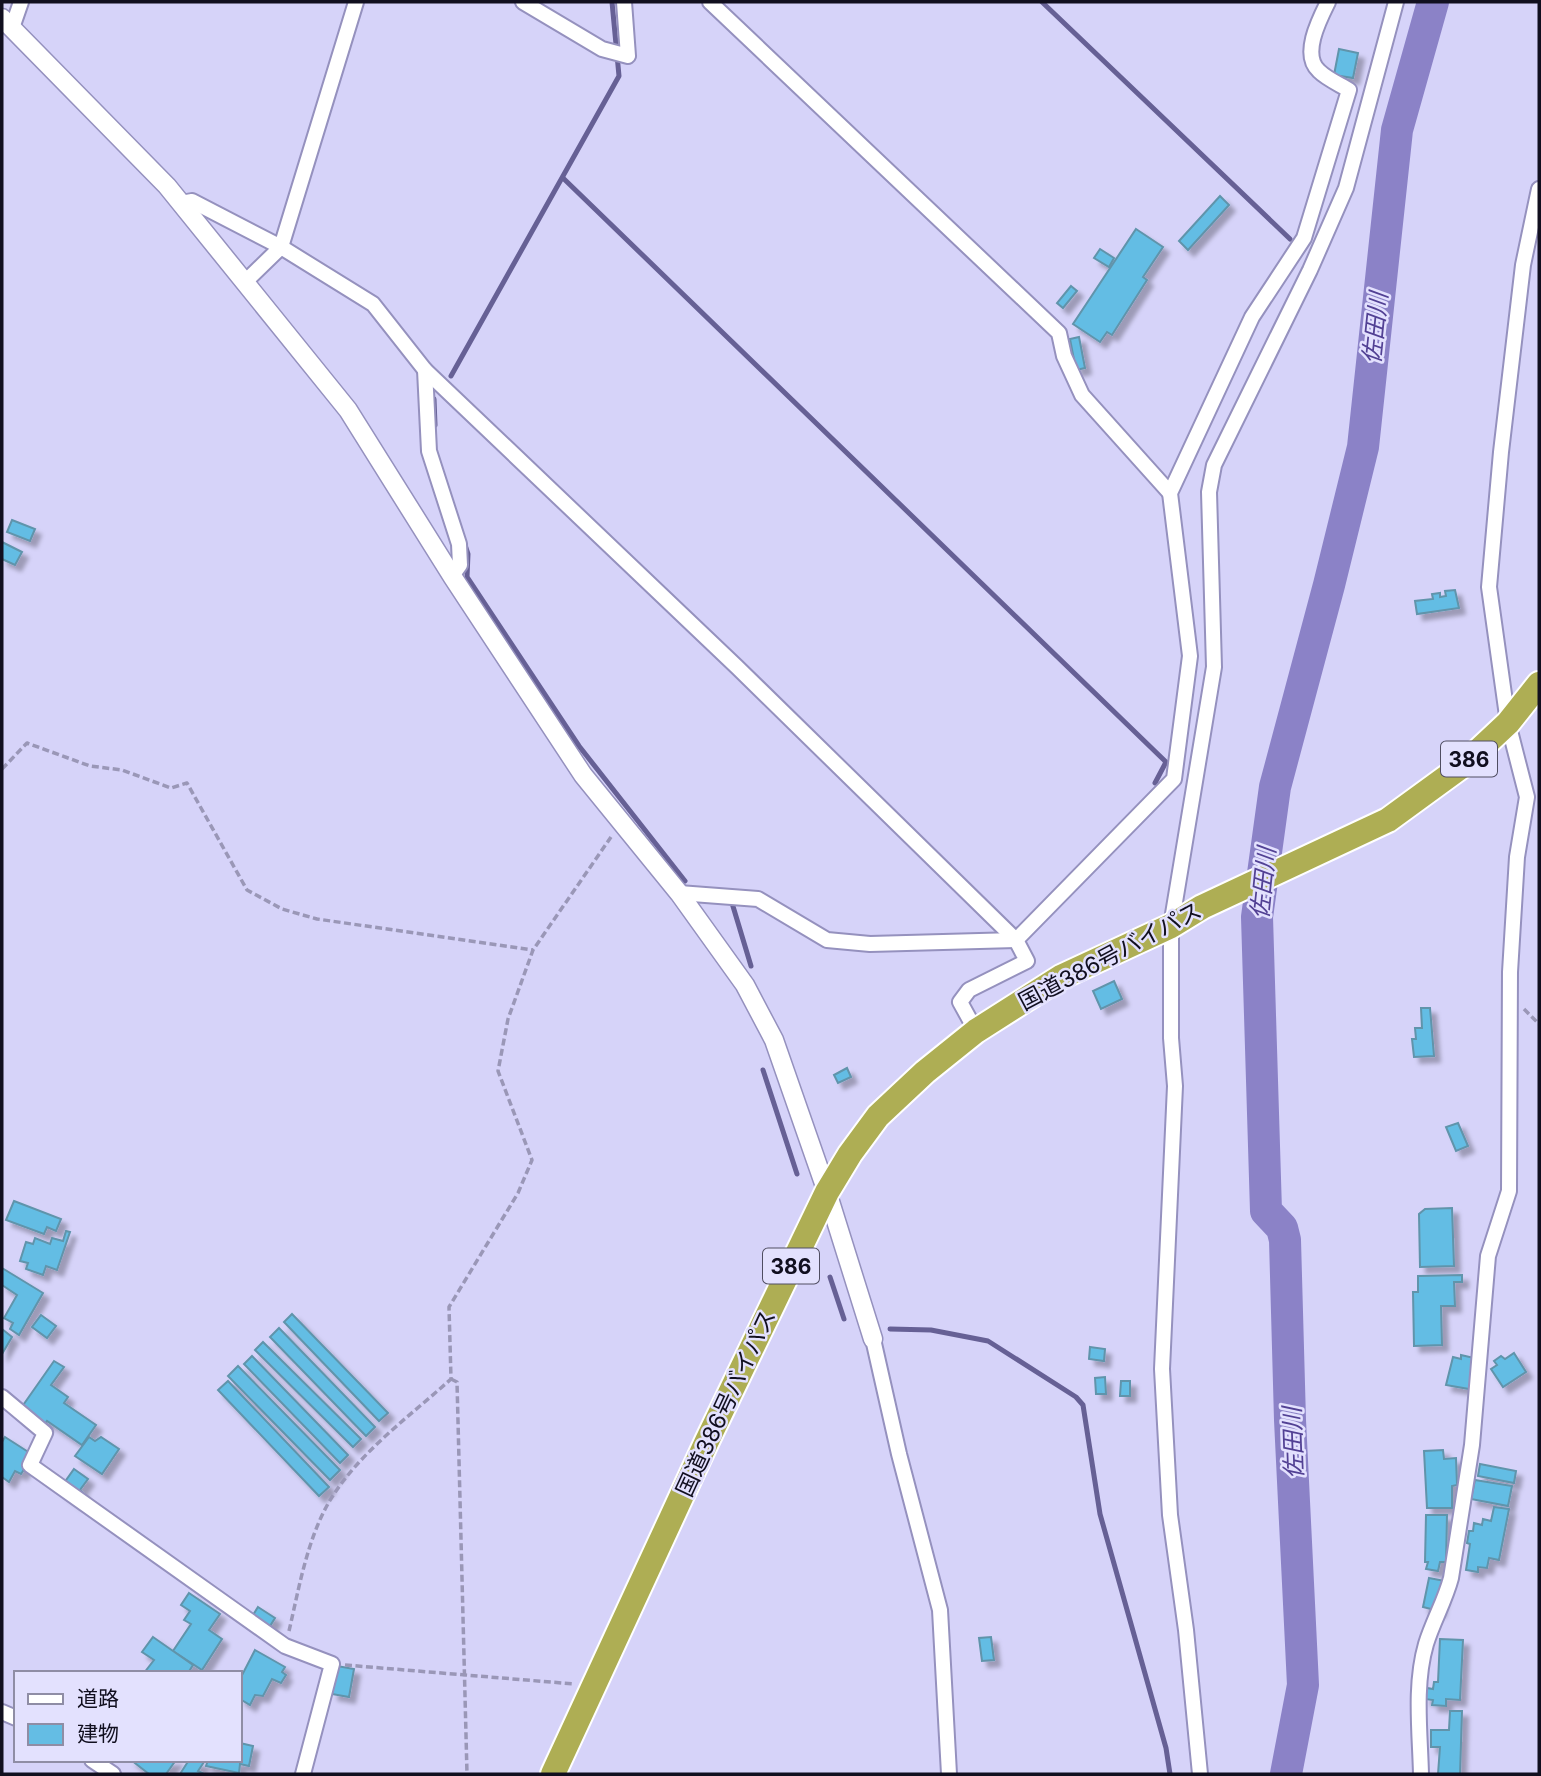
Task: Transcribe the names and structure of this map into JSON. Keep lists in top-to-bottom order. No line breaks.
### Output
{"streets":{"highway":["386","国道386号バイパス"]},"water":["佐田川"],"legend":["道路","建物"]}
